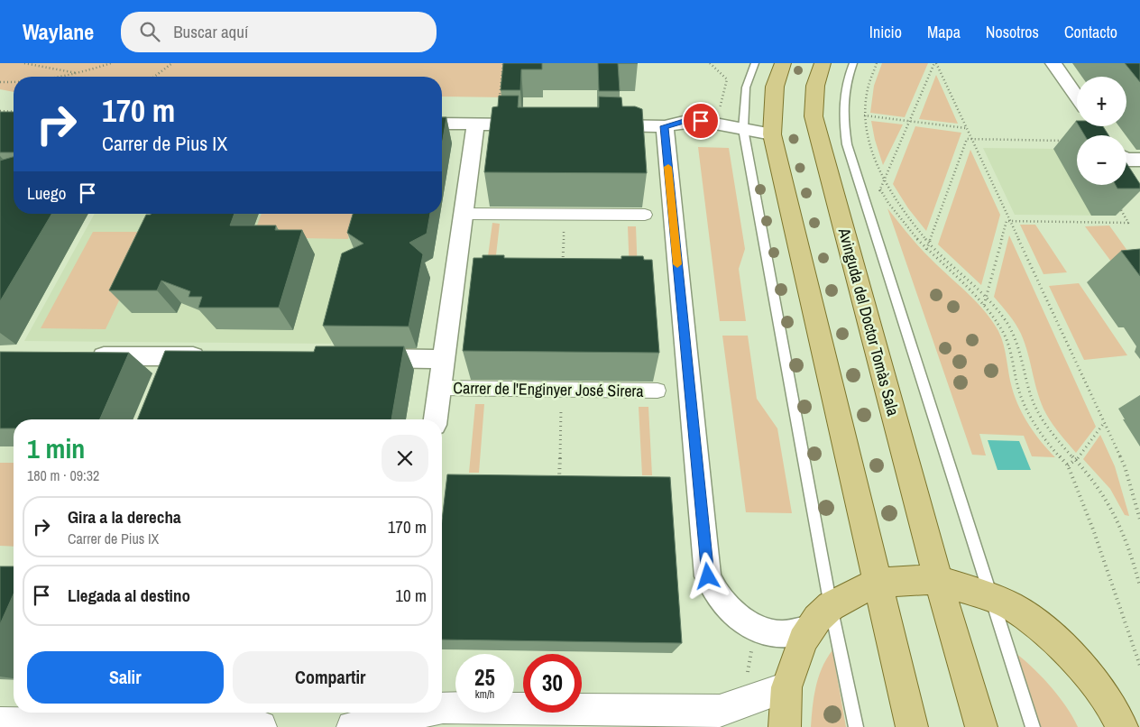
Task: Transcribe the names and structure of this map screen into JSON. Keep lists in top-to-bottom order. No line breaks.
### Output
{"streets":{"main road":["Avinguda del Doctor Tomàs Sala"],"street":["Carrer de l'Enginyer José Sirera"]},"page":{"header":"Waylane","search":"Buscar aquí","nav":["Inicio","Mapa","Nosotros","Contacto"],"map_buttons":["+","−"],"turn":["170 m","Carrer de Pius IX"],"then":"Luego","heading":["1 min","180 m · 09:32"],"list":[{"name":"Gira a la derecha","note":"Carrer de Pius IX","value":"170 m"},{"name":"Llegada al destino","value":"10 m"}],"buttons":["Salir","Compartir"],"speed":"25 km/h","limit":"30"}}
